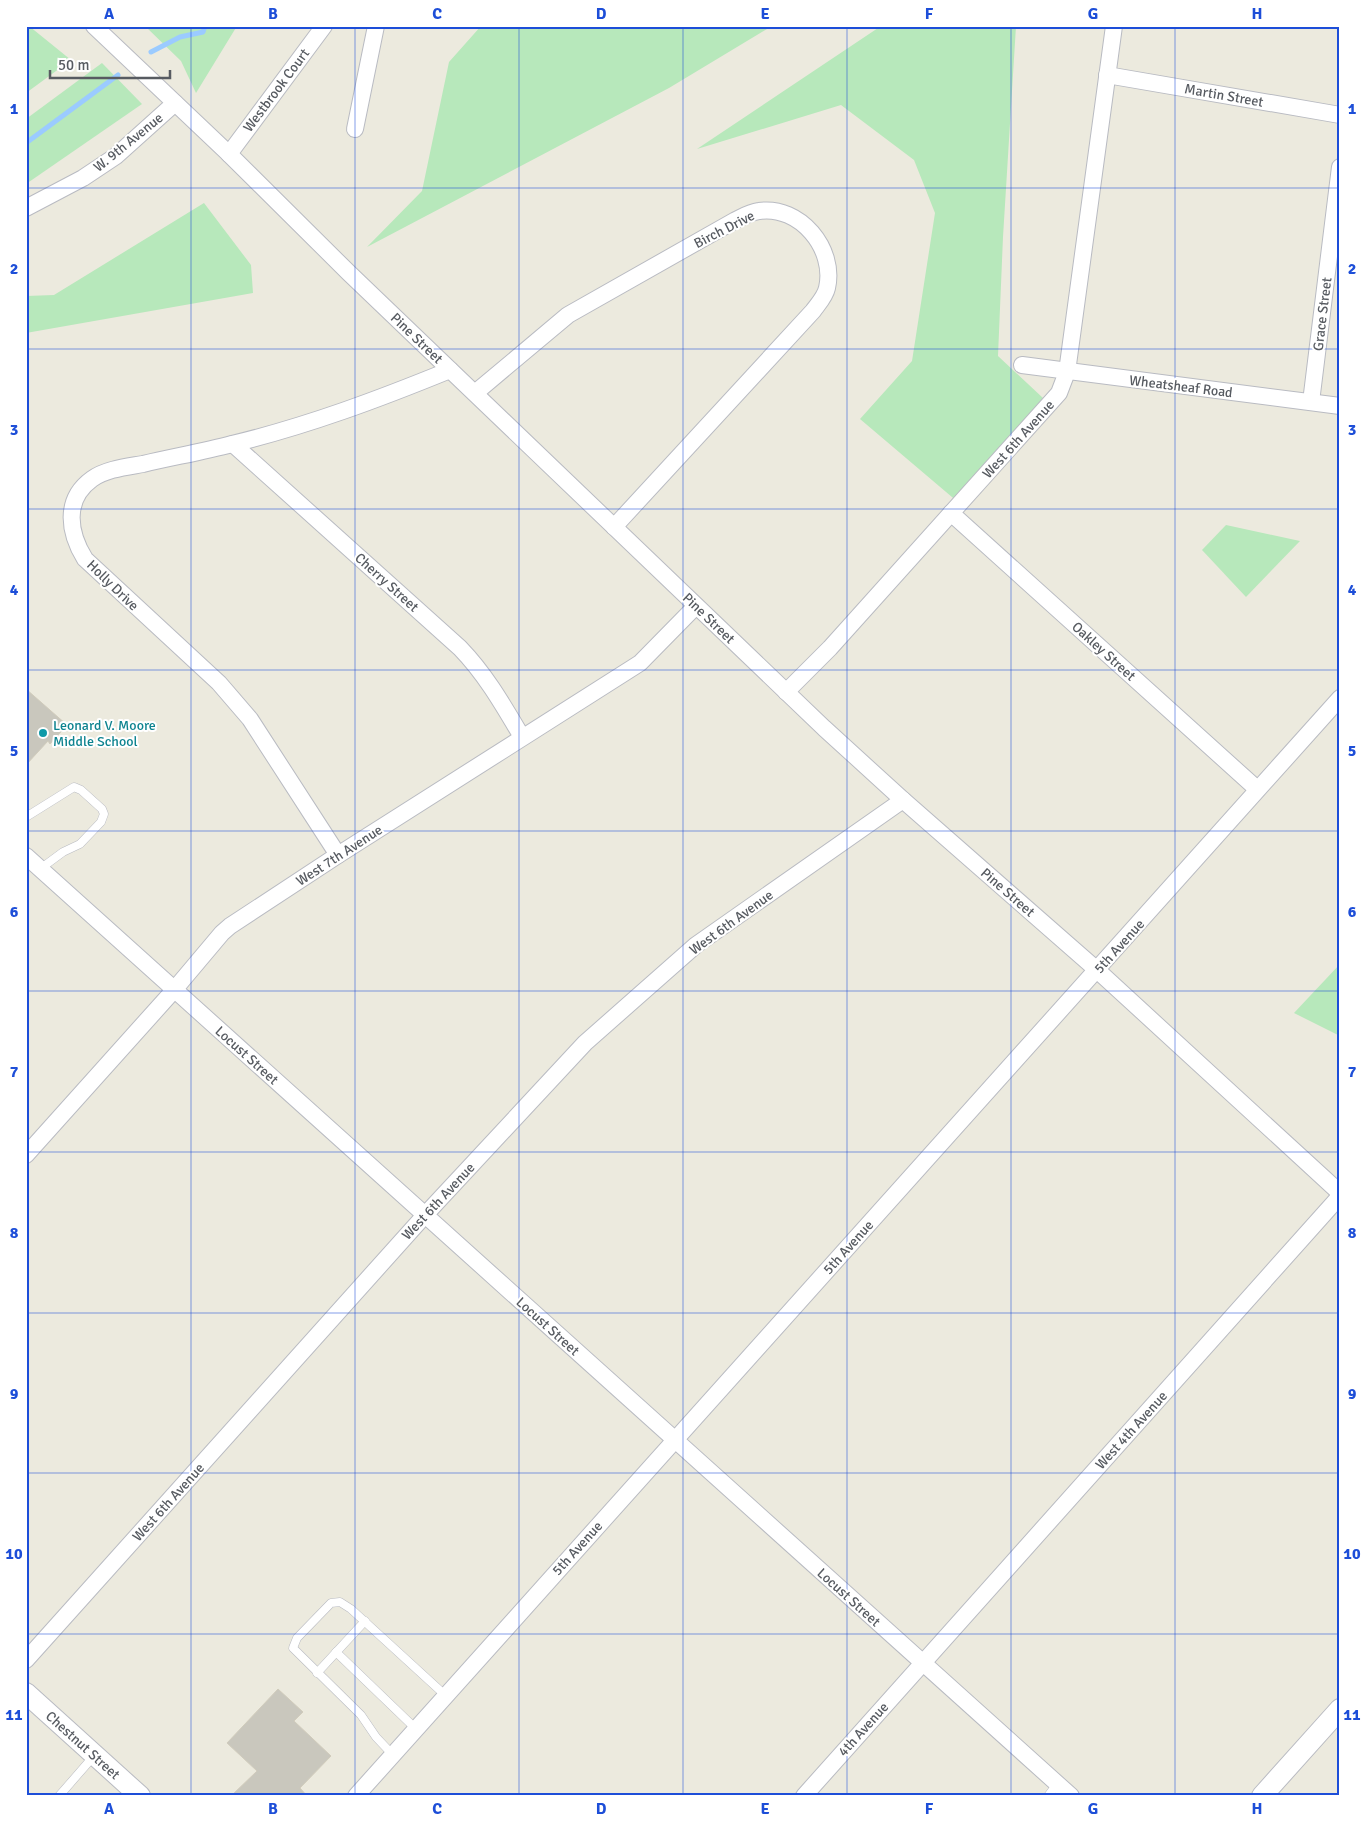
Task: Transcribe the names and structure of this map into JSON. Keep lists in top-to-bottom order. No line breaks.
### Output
{"streets":{"street":["Westbrook Court","Martin Street","W. 9th Avenue","Birch Drive","Grace Street","Pine Street","Wheatsheaf Road","West 6th Avenue","Cherry Street","Holly Drive","Oakley Street","West 7th Avenue","5th Avenue","Locust Street","West 4th Avenue","4th Avenue","Chestnut Street"]},"crossings":[["Westbrook Court","Pine Street"],["Martin Street","West 6th Avenue"],["W. 9th Avenue","Pine Street"],["Birch Drive","Pine Street"],["Grace Street","Wheatsheaf Road"],["Pine Street","West 6th Avenue"],["Pine Street","Holly Drive"],["Pine Street","West 7th Avenue"],["Pine Street","5th Avenue"],["Pine Street","West 4th Avenue"],["Wheatsheaf Road","West 6th Avenue"],["West 6th Avenue","Oakley Street"],["West 6th Avenue","Locust Street"],["Cherry Street","Holly Drive"],["Cherry Street","West 7th Avenue"],["Holly Drive","West 7th Avenue"],["Oakley Street","5th Avenue"],["West 7th Avenue","Locust Street"],["5th Avenue","Locust Street"],["Locust Street","West 4th Avenue"],["Locust Street","4th Avenue"],["West 4th Avenue","4th Avenue"]],"places":["Leonard V. Moore Middle School"],"scale_bar":"50 m","grid":{"columns":["A","B","C","D","E","F","G","H"],"rows":["1","2","3","4","5","6","7","8","9","10","11"]}}
